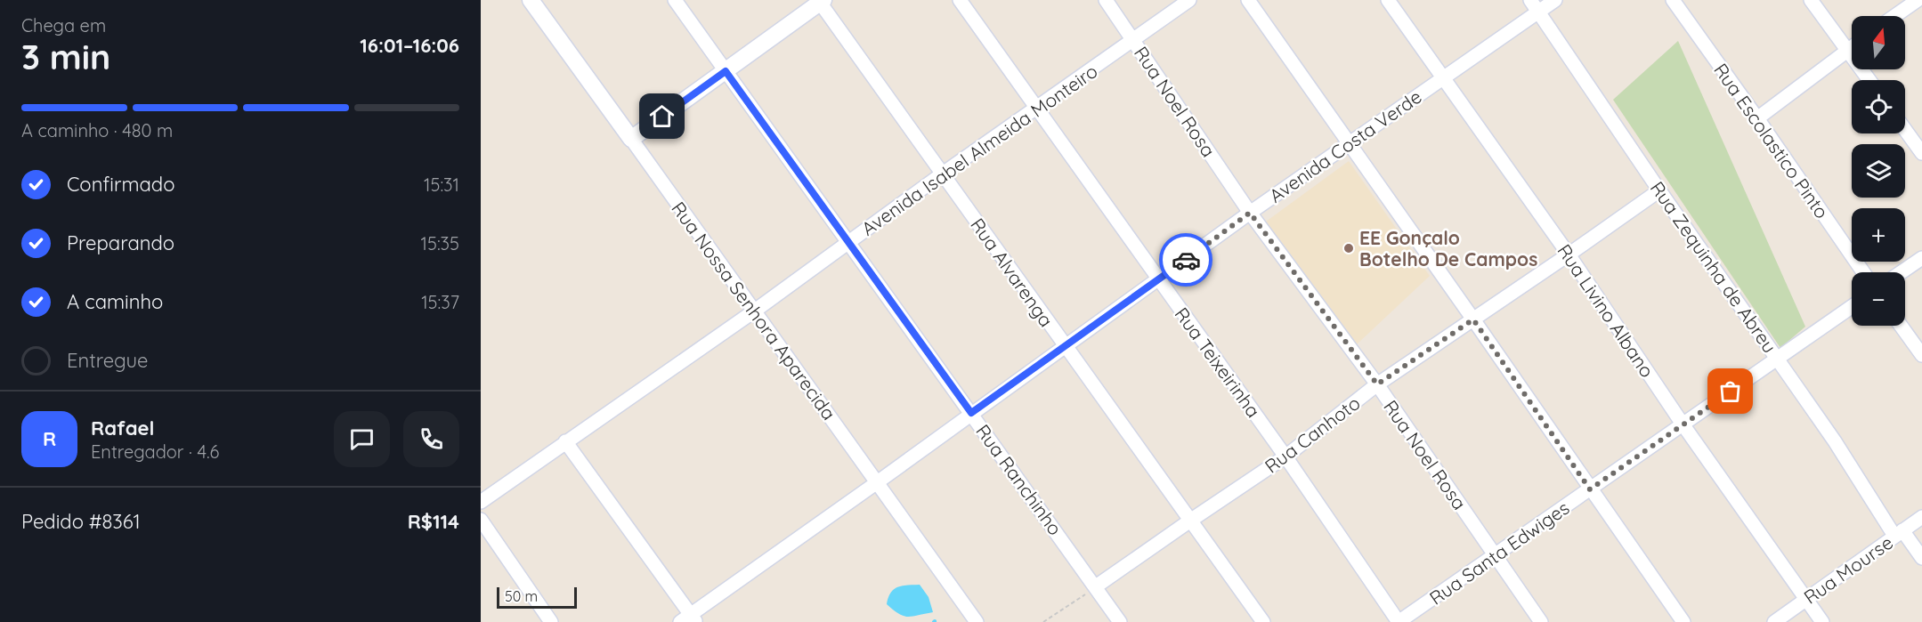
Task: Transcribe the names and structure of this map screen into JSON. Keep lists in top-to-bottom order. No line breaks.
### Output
{"streets":{"street":["Rua Noel Rosa","Rua Escolastico Pinto","Avenida Costa Verde","Avenida Isabel Almeida Monteiro","Rua Zequinha de Abreu","Rua Alvarenga","Rua Nossa Senhora Aparecida","Rua Livino Albano","Rua Teixeirinha","Rua Canhoto","Rua Ranchinho","Rua Santa Edwiges","Rua Mourse"]},"crossings":[["Rua Noel Rosa","Avenida Costa Verde"],["Rua Noel Rosa","Avenida Isabel Almeida Monteiro"],["Rua Noel Rosa","Rua Canhoto"],["Rua Noel Rosa","Rua Santa Edwiges"],["Avenida Costa Verde","Rua Zequinha de Abreu"],["Avenida Costa Verde","Rua Alvarenga"],["Avenida Costa Verde","Rua Nossa Senhora Aparecida"],["Avenida Costa Verde","Rua Livino Albano"],["Avenida Costa Verde","Rua Teixeirinha"],["Avenida Costa Verde","Rua Ranchinho"],["Avenida Isabel Almeida Monteiro","Rua Alvarenga"],["Avenida Isabel Almeida Monteiro","Rua Nossa Senhora Aparecida"],["Avenida Isabel Almeida Monteiro","Rua Teixeirinha"],["Avenida Isabel Almeida Monteiro","Rua Ranchinho"],["Rua Zequinha de Abreu","Rua Canhoto"],["Rua Zequinha de Abreu","Rua Santa Edwiges"],["Rua Zequinha de Abreu","Rua Mourse"],["Rua Alvarenga","Rua Canhoto"],["Rua Livino Albano","Rua Canhoto"],["Rua Livino Albano","Rua Santa Edwiges"],["Rua Livino Albano","Rua Mourse"],["Rua Teixeirinha","Rua Canhoto"],["Rua Teixeirinha","Rua Santa Edwiges"],["Rua Canhoto","Rua Ranchinho"]],"places":["EE Gonçalo Botelho De Campos"],"scale_bar":"50 m","north":"top","page":{"heading":["3 min","Chega em","16:01–16:06"],"panel":["Rafael","Entregador · 4.6","Pedido #8361","R$114"],"map_buttons":["+","−"],"bar":"A caminho · 480 m","list":[["Confirmado","15:31"],["Preparando","15:35"],["A caminho","15:37"],"Entregue"],"round":"R","scale":"50 m"}}
